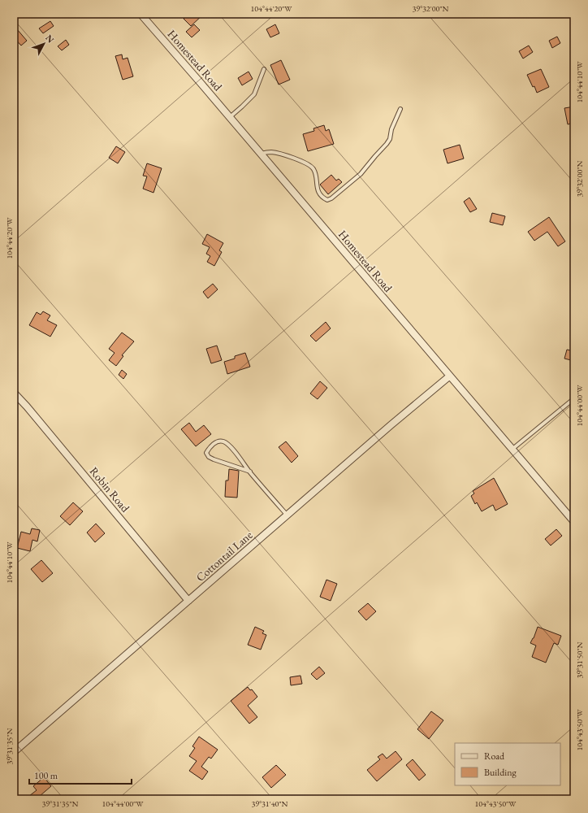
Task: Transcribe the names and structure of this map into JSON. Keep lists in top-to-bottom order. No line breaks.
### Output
{"streets":{"street":["Homestead Road","Robin Road","Cottontail Lane"]},"crossings":[["Homestead Road","Cottontail Lane"],["Robin Road","Cottontail Lane"]],"legend":["Road","Building"],"scale_bar":"100 m","north":"top right","coordinates":["104°44'20\"W","39°32'00\"N","104°44'10\"W","104°44'00\"W","39°31'50\"N","104°43'50\"W","39°31'35\"N","39°31'40\"N"]}
